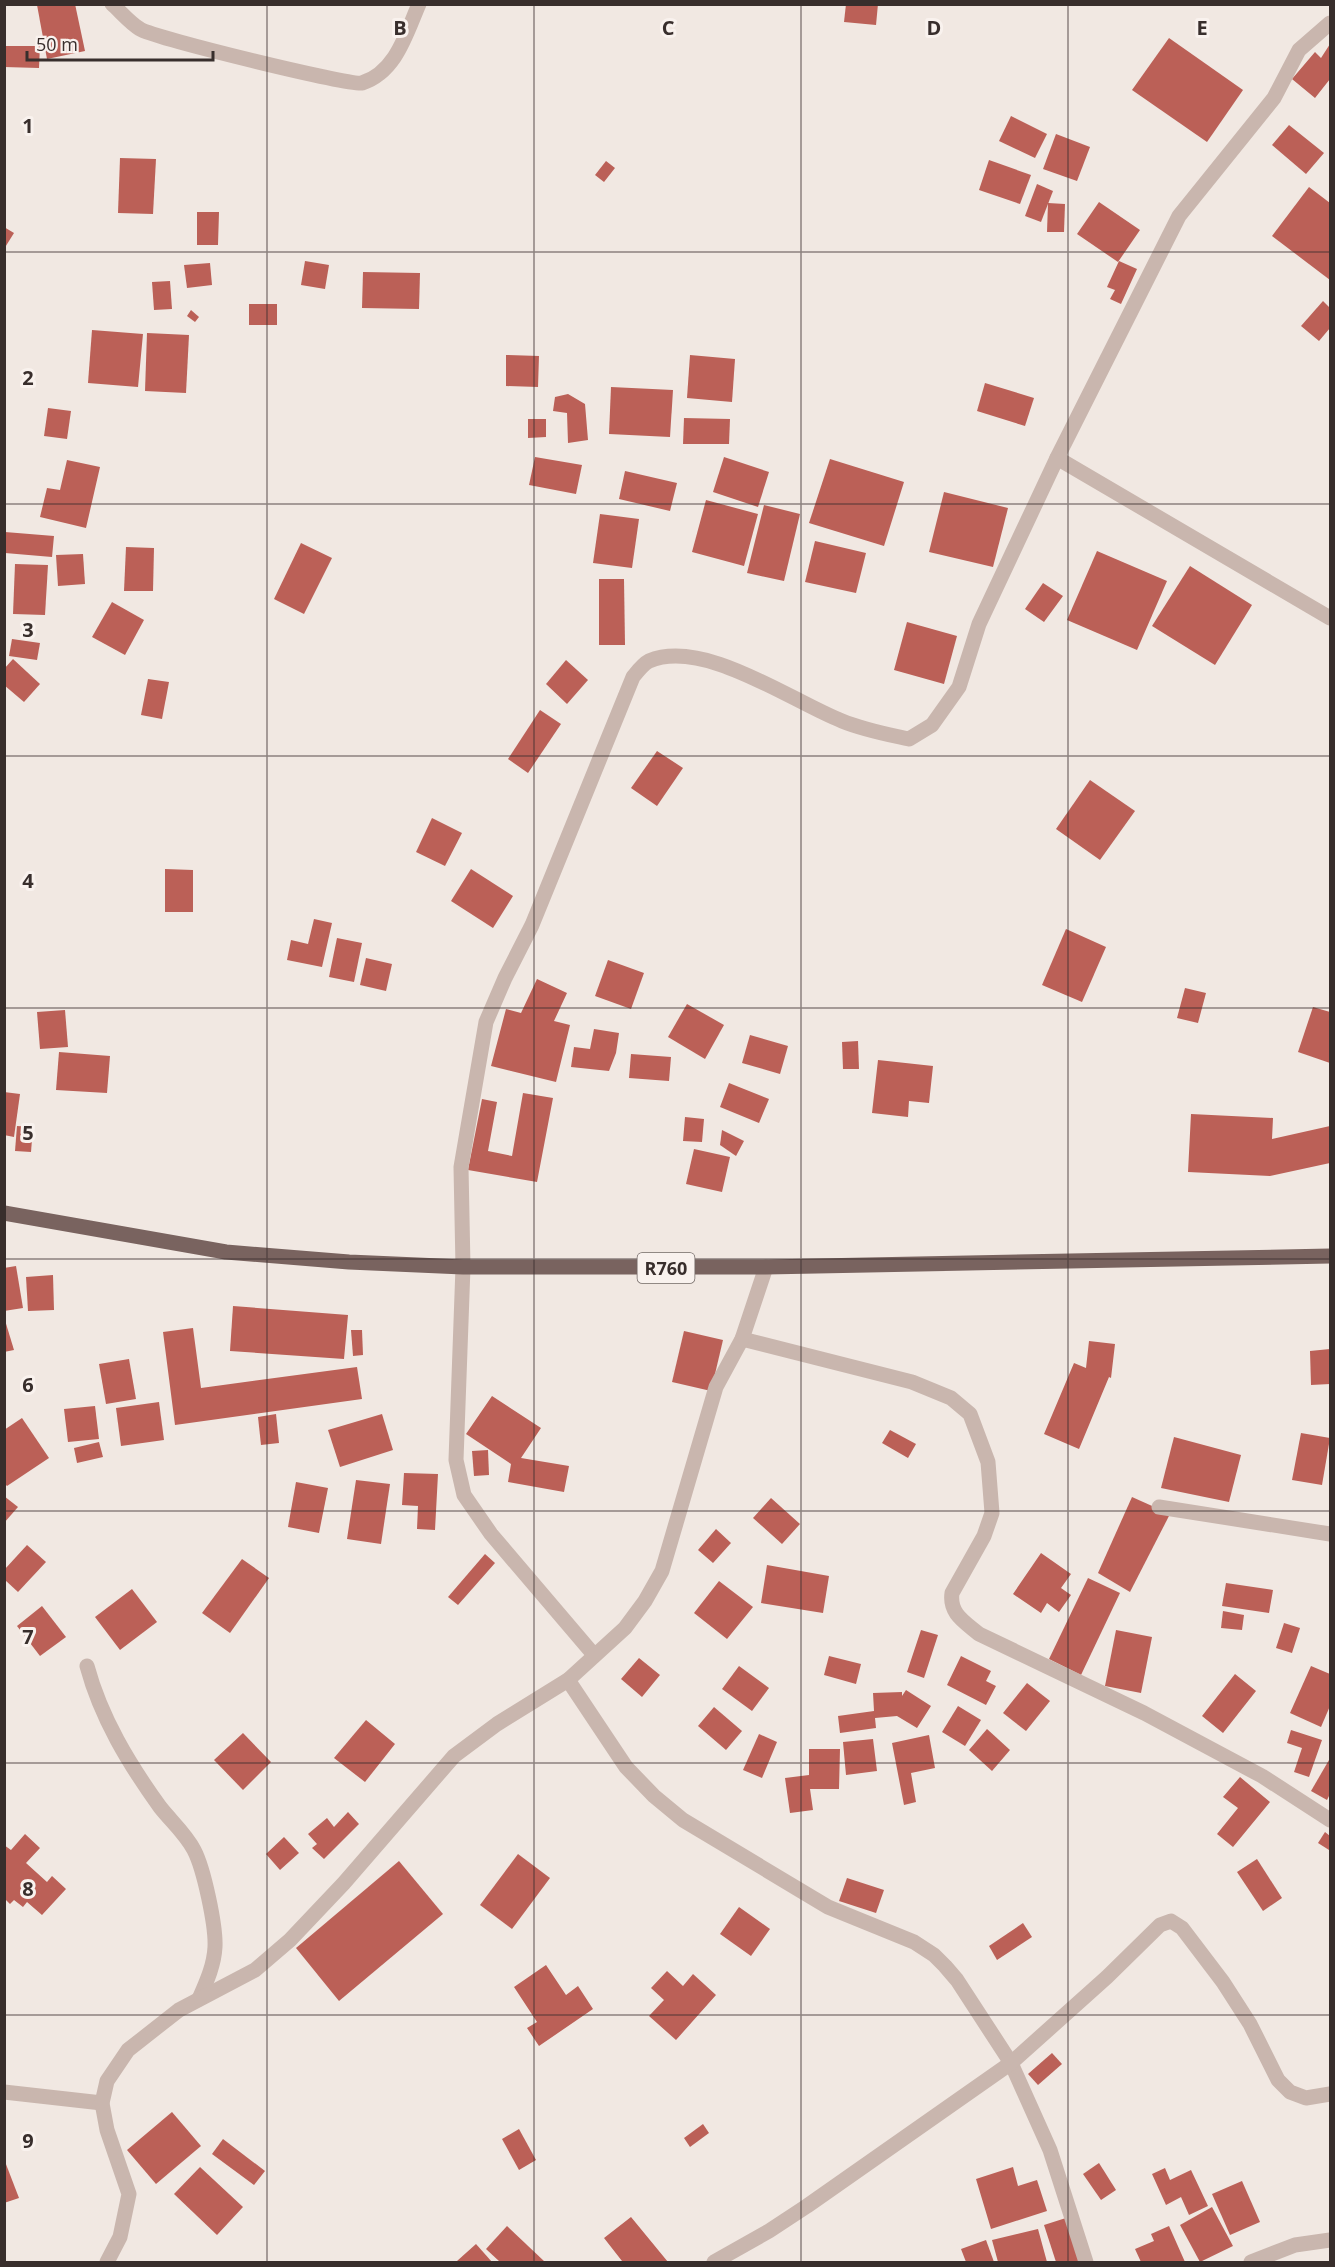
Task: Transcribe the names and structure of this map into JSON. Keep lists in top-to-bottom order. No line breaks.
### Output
{"streets":{"main road":["R760"]},"scale_bar":"50 m","grid":{"columns":["B","C","D","E"],"rows":["1","2","3","4","5","6","7","8","9"]}}
